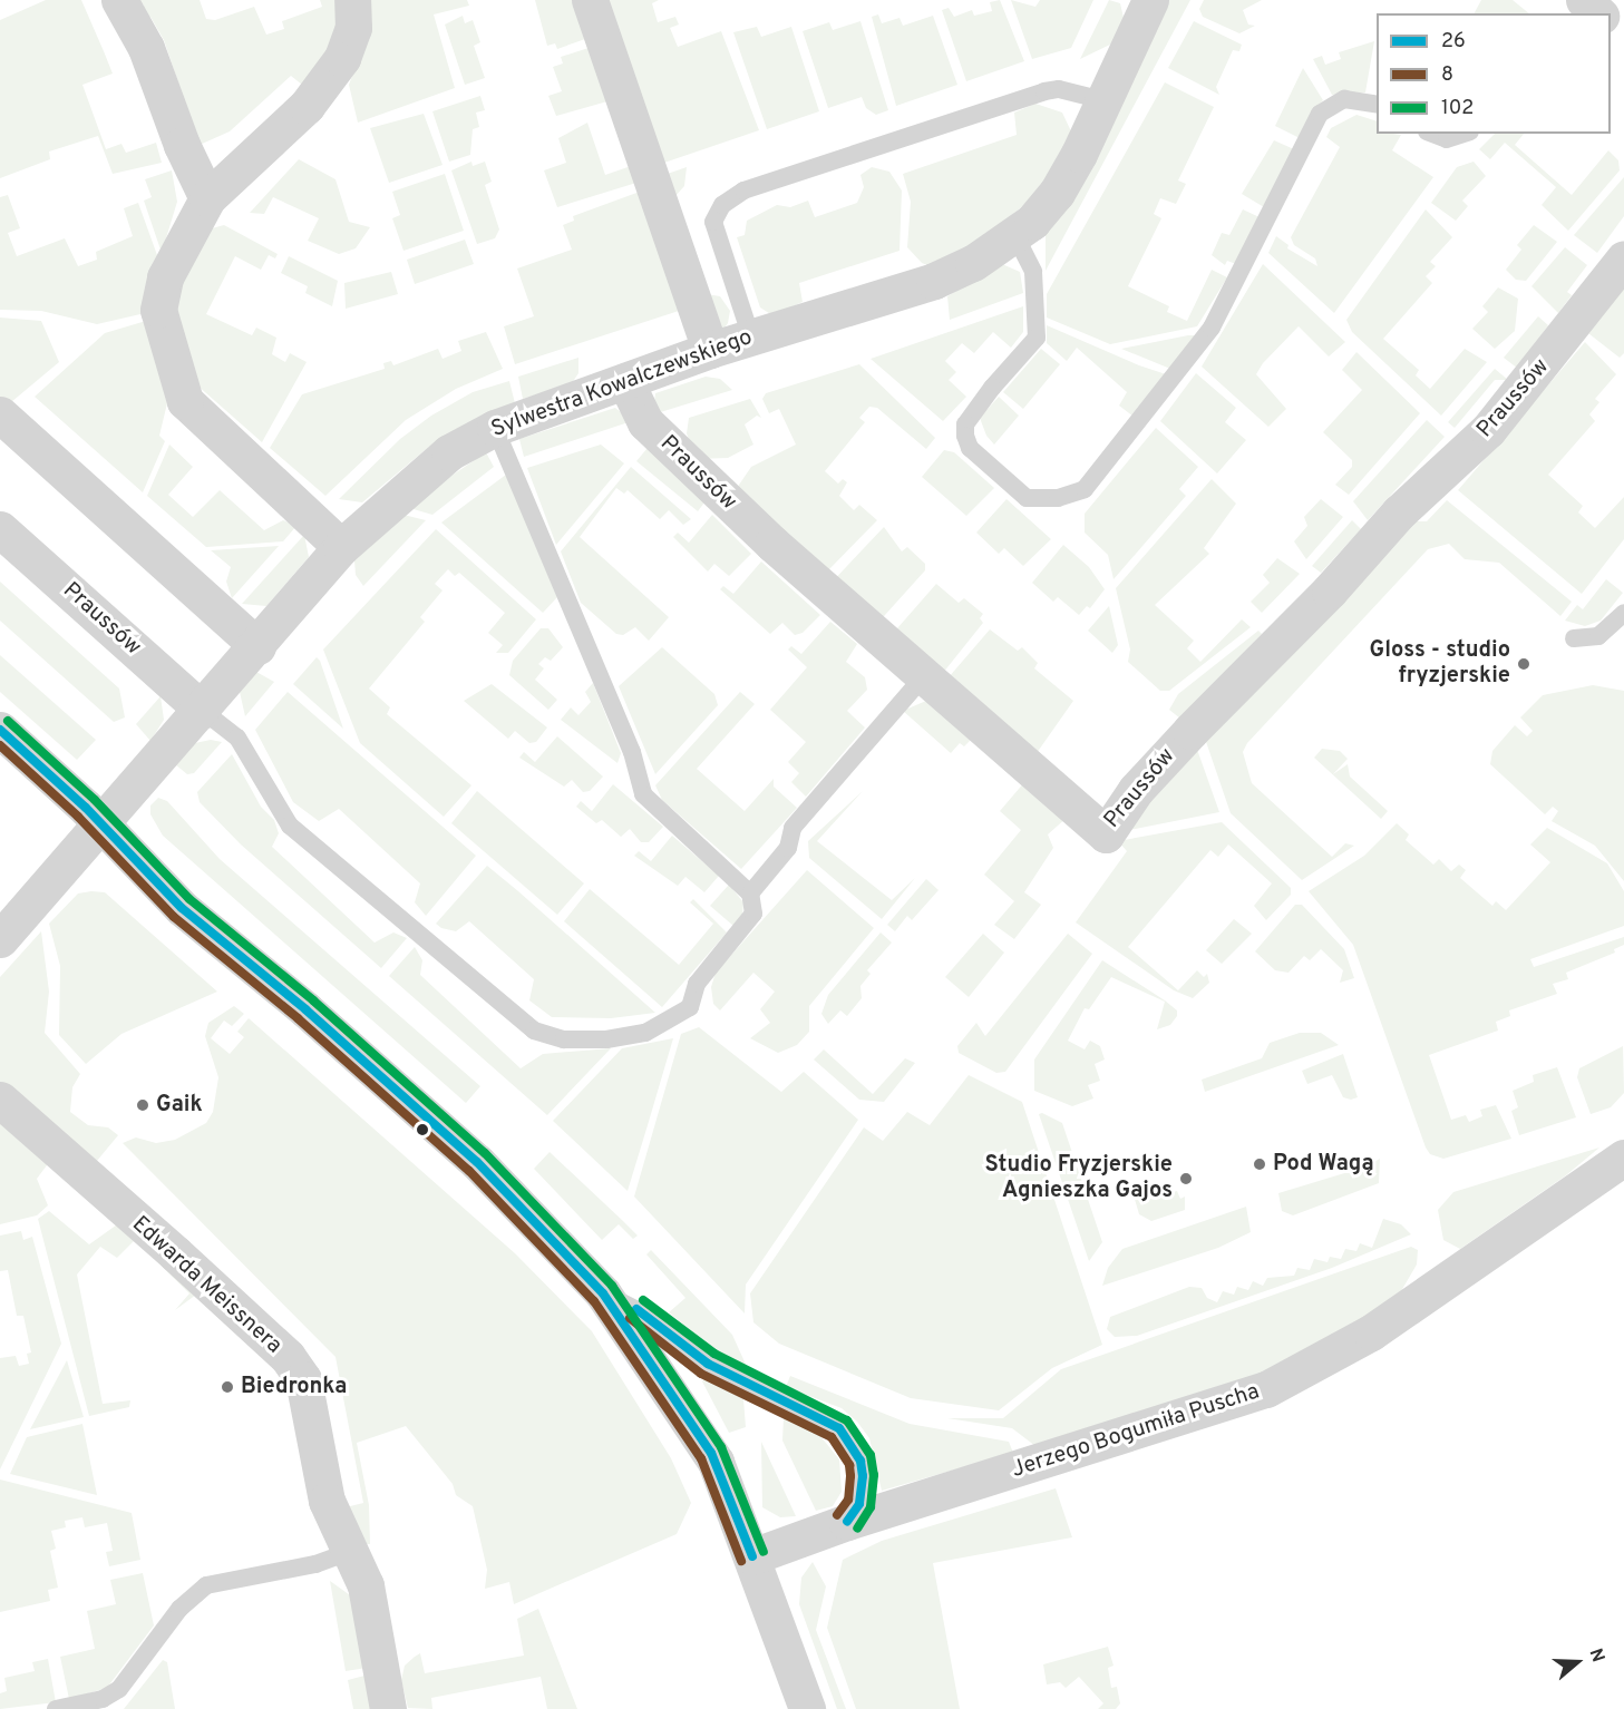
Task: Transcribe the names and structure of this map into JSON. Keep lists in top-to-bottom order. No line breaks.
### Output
{"streets":{"street":["Sylwestra Kowalczewskiego","Praussów","Edwarda Meissnera","Jerzego Bogumiła Puscha"]},"crossings":[["Sylwestra Kowalczewskiego","Praussów"]],"places":["Gloss - studio fryzjerskie","Gaik","Pod Wagą","Studio Fryzjerskie Agnieszka Gajos","Biedronka"],"lines":["transit line 102","transit line 26","transit line 8"],"legend":["26","8","102"],"north":"right"}
